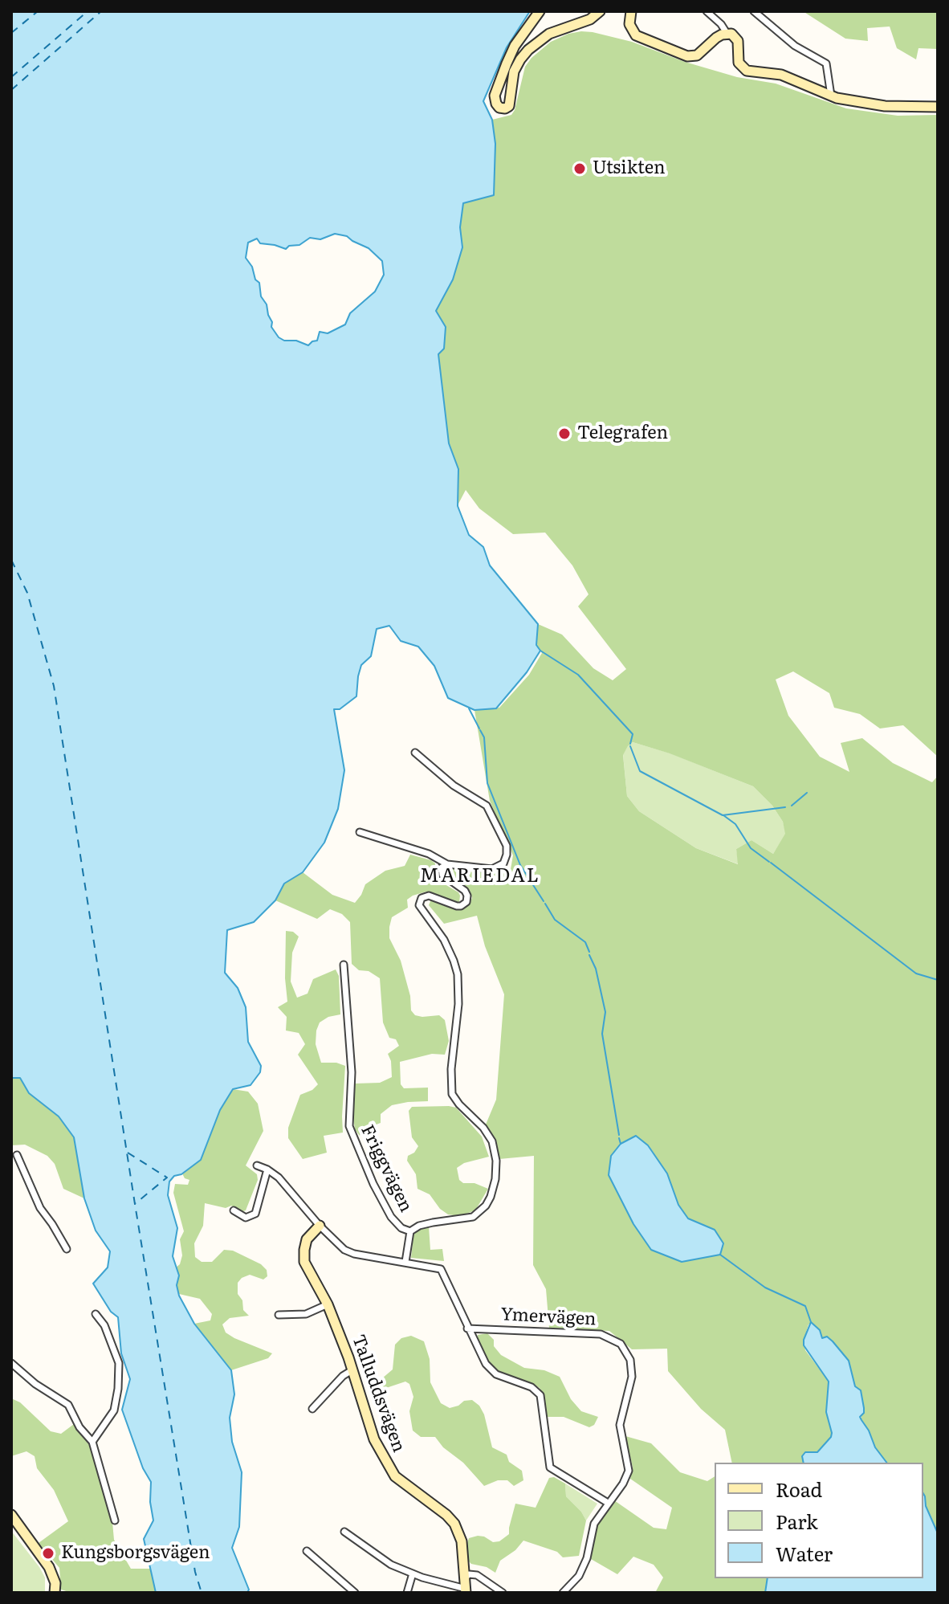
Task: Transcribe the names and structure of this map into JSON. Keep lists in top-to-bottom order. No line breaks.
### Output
{"streets":{"street":["Friggvägen","Ymervägen","Talluddsvägen"]},"districts":["MARIEDAL"],"places":["Utsikten","Telegrafen","Kungsborgsvägen"],"legend":["Road","Park","Water"]}
